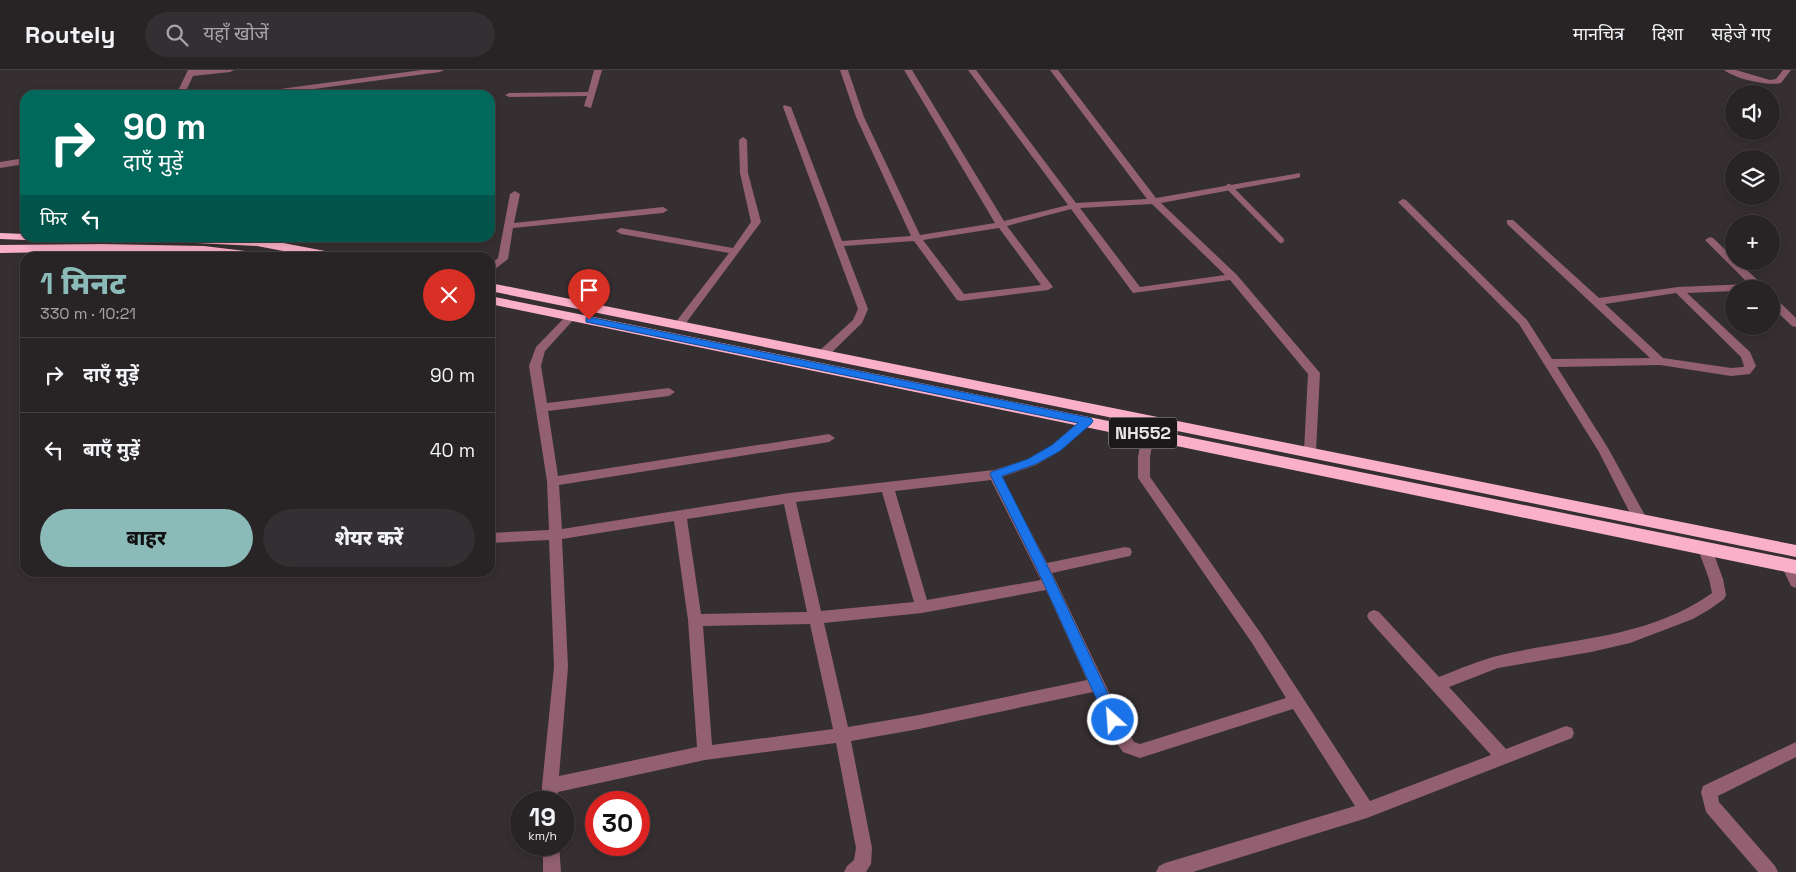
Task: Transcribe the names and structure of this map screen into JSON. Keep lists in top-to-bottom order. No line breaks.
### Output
{"streets":{"highway":["NH552"]},"page":{"header":"Routely","search":"यहाँ खोजें","nav":["मानचित्र","दिशा","सहेजे गए"],"map_buttons":["+","−"],"turn":["90 m","दाएँ मुड़ें"],"then":"फिर","heading":["1 मिनट","330 m · 10:21"],"list":[{"name":"दाएँ मुड़ें","value":"90 m"},{"name":"बाएँ मुड़ें","value":"40 m"}],"buttons":["बाहर","शेयर करें"],"speed":"19 km/h","limit":"30"}}
